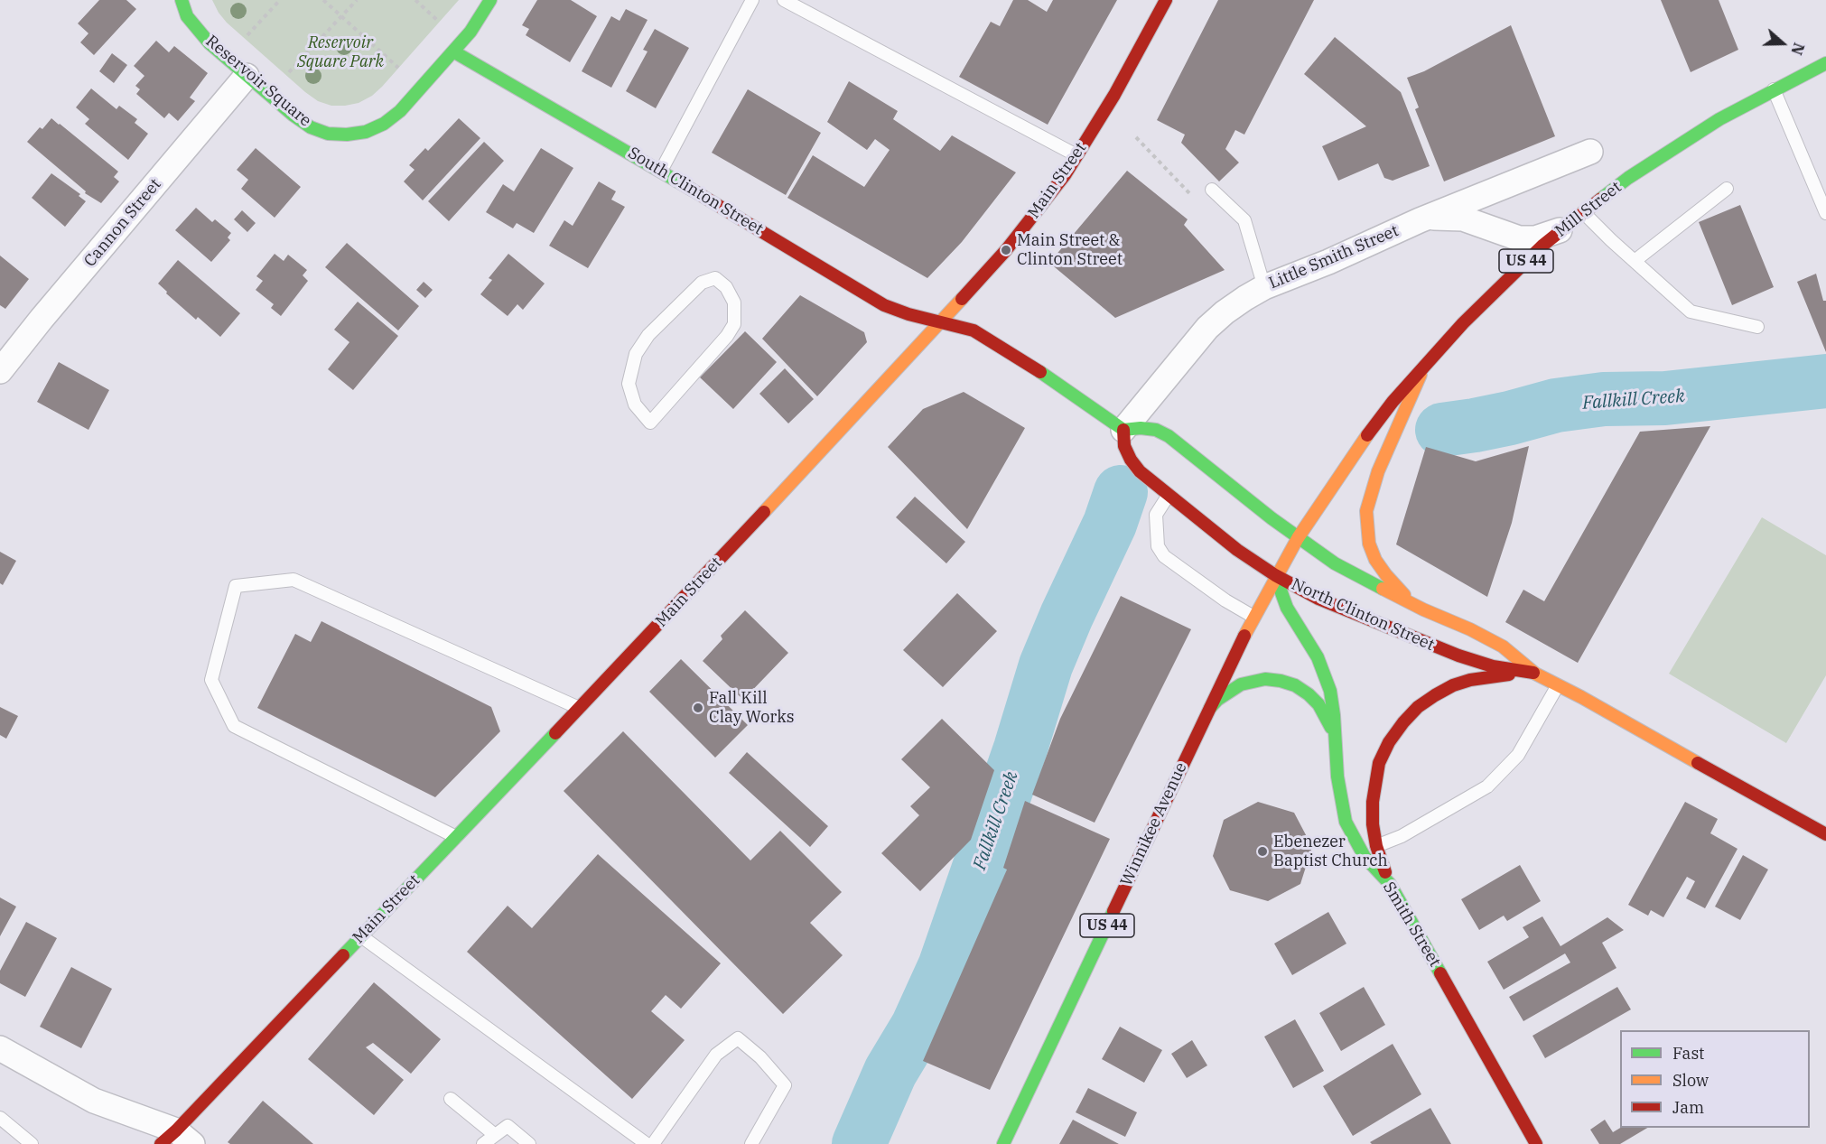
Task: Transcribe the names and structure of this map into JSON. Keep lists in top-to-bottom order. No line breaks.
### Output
{"streets":{"main road":["Reservoir Square","Main Street","South Clinton Street","Mill Street","US 44","North Clinton Street","Winnikee Avenue","Smith Street"],"street":["Cannon Street","Little Smith Street"]},"crossings":[["Reservoir Square","South Clinton Street"],["Reservoir Square","Cannon Street"],["Main Street","South Clinton Street"],["Mill Street","North Clinton Street"],["Mill Street","Winnikee Avenue"],["Little Smith Street","North Clinton Street"],["North Clinton Street","Winnikee Avenue"],["North Clinton Street","Smith Street"],["Winnikee Avenue","Smith Street"]],"water":["Fallkill Creek"],"parks":["Reservoir Square Park"],"places":["Main Street & Clinton Street","Fall Kill Clay Works","Ebenezer Baptist Church"],"legend":["Fast","Slow","Jam"],"north":"right"}
